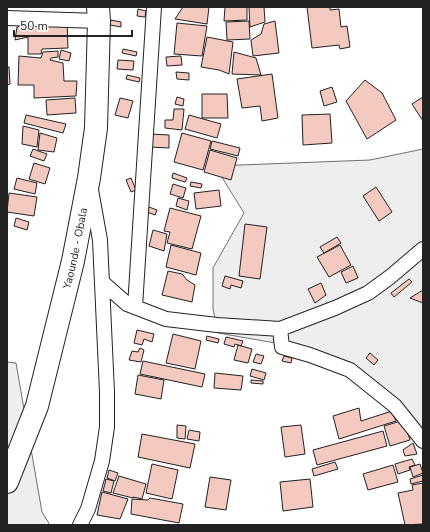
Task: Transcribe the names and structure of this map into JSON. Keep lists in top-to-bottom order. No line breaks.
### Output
{"streets":{"highway":["Yaounde - Obala"]},"scale_bar":"50 m"}
